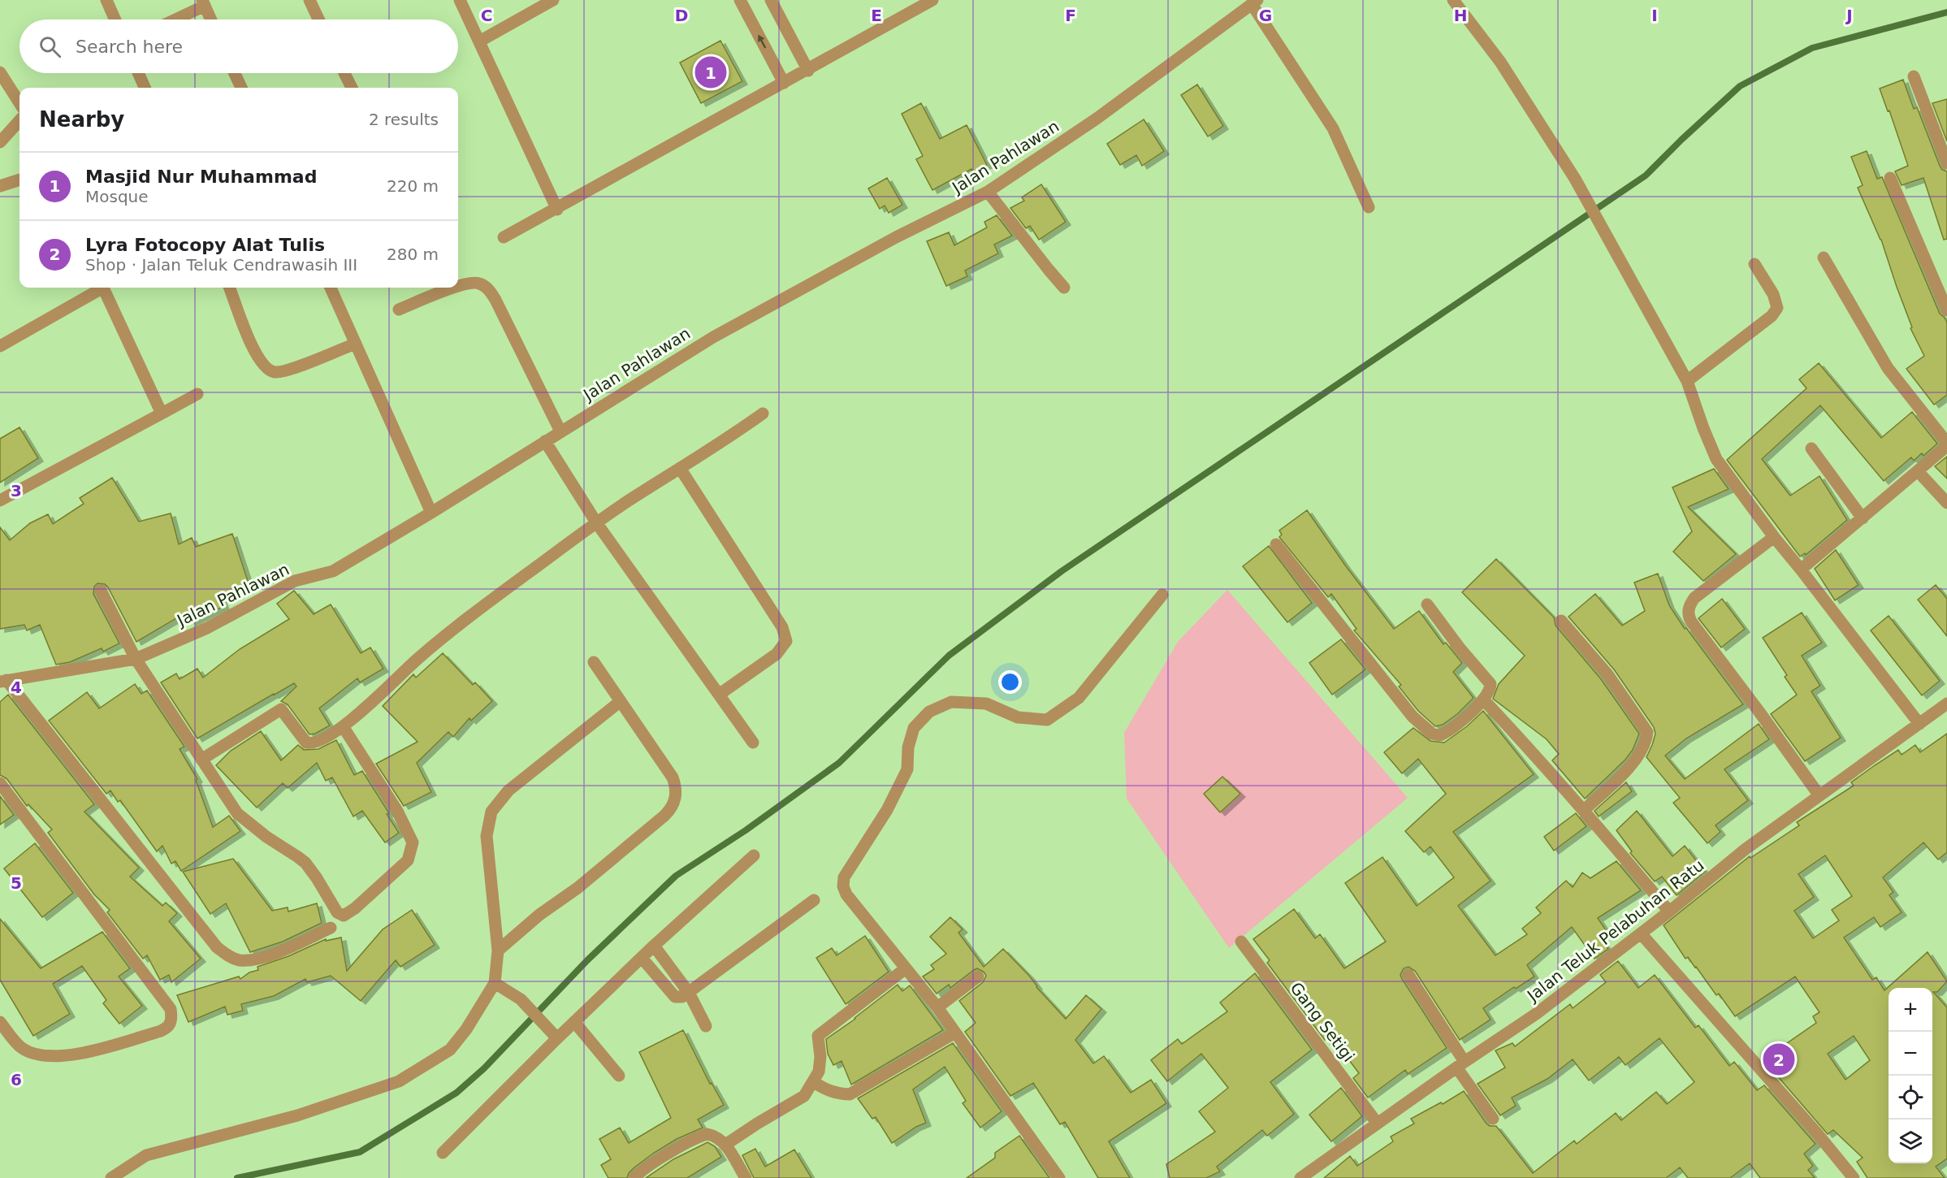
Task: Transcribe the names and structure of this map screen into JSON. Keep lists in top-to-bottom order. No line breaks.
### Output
{"streets":{"street":["Jalan Pahlawan","Jalan Teluk Pelabuhan Ratu","Gang Setigi"]},"crossings":[["Jalan Teluk Pelabuhan Ratu","Gang Setigi"]],"page":{"search":"Search here","pins":["1","2"],"heading":["Nearby","2 results"],"list":[{"mark":"1","name":"Masjid Nur Muhammad","note":"Mosque","value":"220 m"},{"mark":"2","name":"Lyra Fotocopy Alat Tulis","note":"Shop · Jalan Teluk Cendrawasih III","value":"280 m"}],"map_buttons":["+","−"]},"grid":{"columns":["C","D","E","F","G","H","I","J"],"rows":["3","4","5","6"]}}
